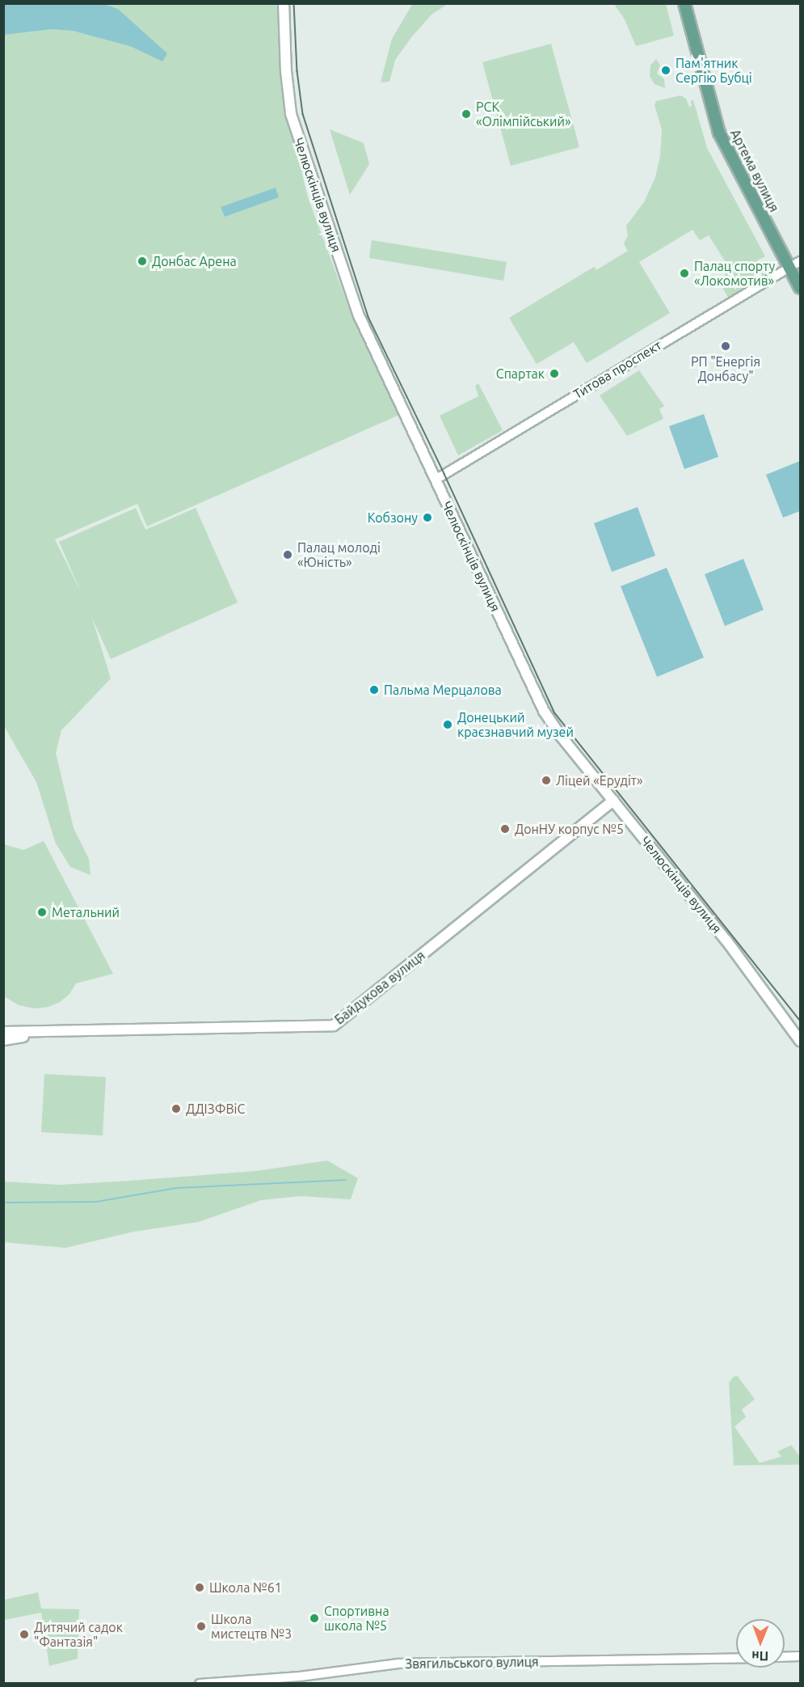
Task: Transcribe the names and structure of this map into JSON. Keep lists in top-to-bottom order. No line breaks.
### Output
{"streets":{"main road":["Артема вулиця","Челюскінців вулиця","Байдукова вулиця"],"street":["Титова проспект","Звягильського вулиця"]},"crossings":[["Артема вулиця","Титова проспект"],["Челюскінців вулиця","Титова проспект"],["Челюскінців вулиця","Байдукова вулиця"]],"places":["Пам'ятник Сергію Бубці","РСК «Олімпійський»","Донбас Арена","Палац спорту «Локомотив»","РП \"Енергія Донбасу\"","Спартак","Кобзону","Палац молоді «Юність»","Пальма Мерцалова","Донецький краєзнавчий музей","Ліцей «Ерудіт»","ДонНУ корпус №5","Метальний","ДДІЗФВіС","Школа №61","Спортивна школа №5","Школа мистецтв №3","Дитячий садок \"Фантазія\""],"north":"bottom"}
